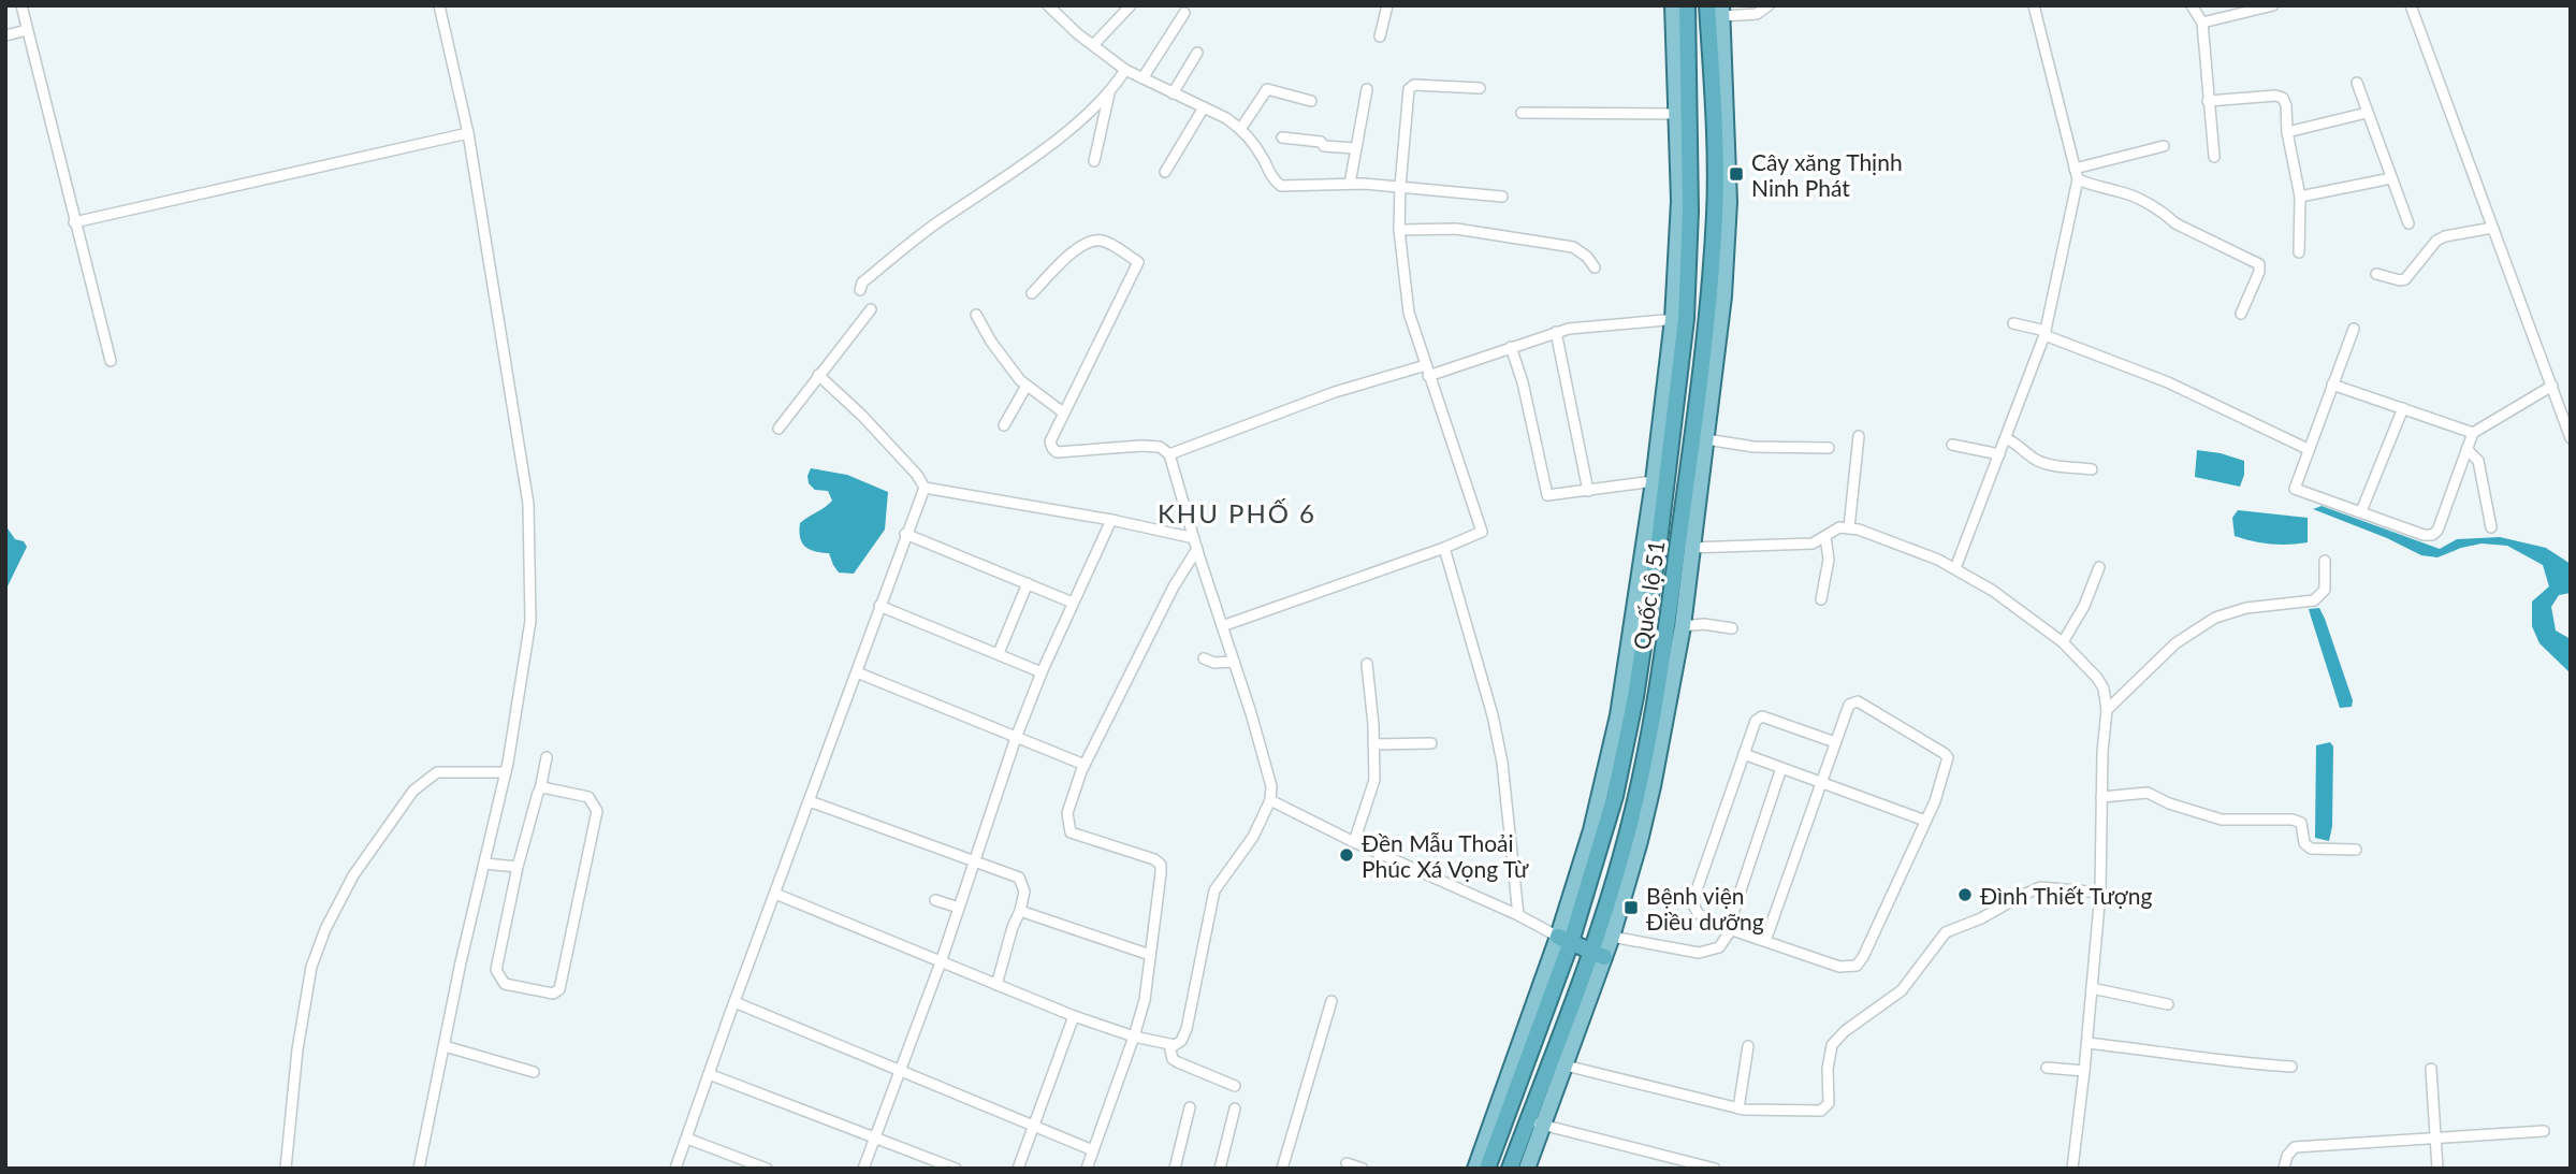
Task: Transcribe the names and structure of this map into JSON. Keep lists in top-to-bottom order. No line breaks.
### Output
{"streets":{"highway":["Quốc lộ 51"]},"districts":["KHU PHỐ 6"],"places":{"transit":["Cây xăng Thịnh Ninh Phát","Bệnh viện Điều dưỡng"],"other":["Đền Mẫu Thoải Phúc Xá Vọng Từ","Đình Thiết Tượng"]}}
